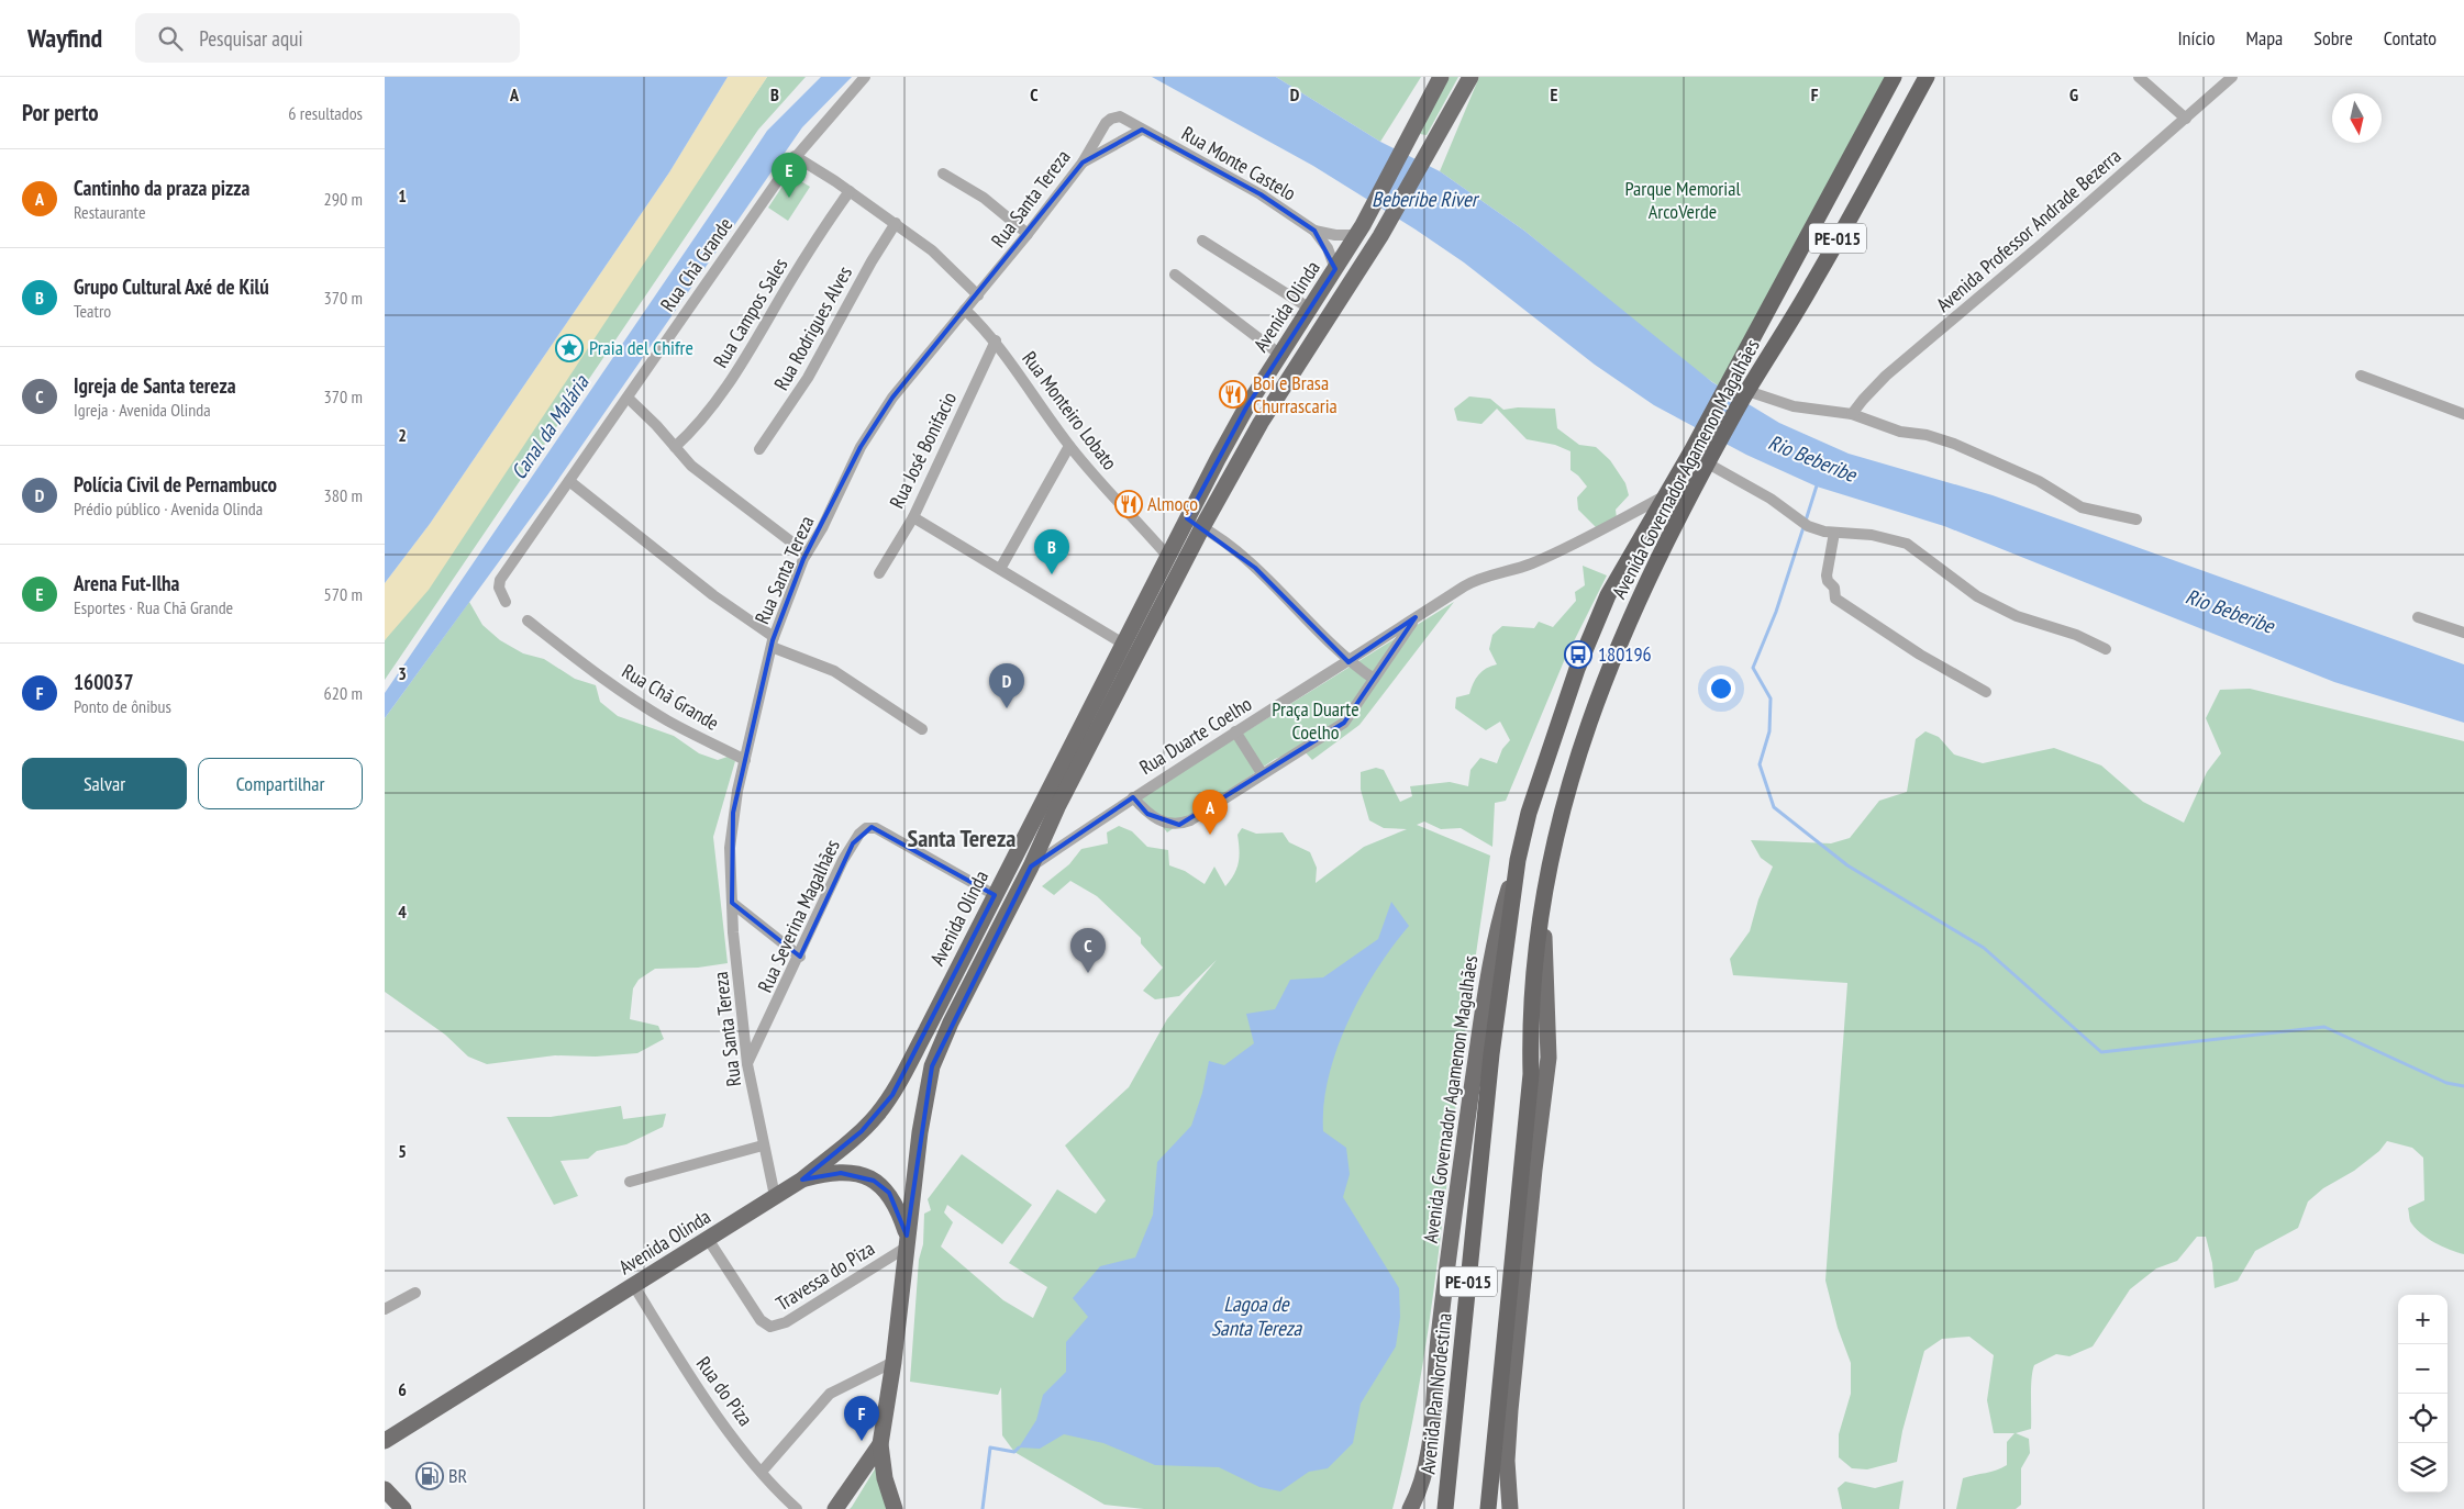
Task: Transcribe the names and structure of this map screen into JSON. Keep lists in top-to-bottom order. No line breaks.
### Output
{"streets":{"highway":["PE-015","Avenida Governador Agamenon Magalhães","Avenida Pan Nordestina"],"main road":["Avenida Olinda"],"street":["Rua Monte Castelo","Rua Santa Tereza","Avenida Professor Andrade Bezerra","Rua Chã Grande","Rua Campos Sales","Rua Rodrigues Alves","Rua Monteiro Lobato","Rua José Bonifacio","Rua Duarte Coelho","Rua Severina Magalhães","Travessa do Piza","Rua do Piza"]},"crossings":[["Rua Monte Castelo","Rua Santa Tereza"],["Rua Monte Castelo","Avenida Olinda"],["Rua Santa Tereza","Rua Chã Grande"],["Rua Santa Tereza","Avenida Olinda"],["Rua Santa Tereza","Rua Monteiro Lobato"],["Rua Santa Tereza","Rua Severina Magalhães"],["Avenida Olinda","Rua Monteiro Lobato"],["Avenida Olinda","Rua Duarte Coelho"],["Avenida Olinda","Rua Severina Magalhães"],["Avenida Olinda","Travessa do Piza"],["Avenida Olinda","Rua do Piza"],["Rua Monteiro Lobato","Rua José Bonifacio"],["Avenida Governador Agamenon Magalhães","Rua Duarte Coelho"],["Avenida Governador Agamenon Magalhães","Avenida Pan Nordestina"]],"districts":["Santa Tereza"],"water":["Beberibe River","Canal da Malária","Rio Beberibe","Lagoa de Santa Tereza"],"parks":["Parque Memorial ArcoVerde","Praça Duarte Coelho"],"places":{"place":["Praia del Chifre"],"restaurant":["Boi e Brasa Churrascaria","Almoço"],"bus stop":["180196"],"fuel station":["BR"]},"north":"bottom","page":{"header":"Wayfind","search":"Pesquisar aqui","nav":["Início","Mapa","Sobre","Contato"],"heading":["Por perto","6 resultados"],"list":[{"mark":"A","name":"Cantinho da praza pizza","note":"Restaurante","value":"290 m"},{"mark":"B","name":"Grupo Cultural Axé de Kilú","note":"Teatro","value":"370 m"},{"mark":"C","name":"Igreja de Santa tereza","note":"Igreja · Avenida Olinda","value":"370 m"},{"mark":"D","name":"Polícia Civil de Pernambuco","note":"Prédio público · Avenida Olinda","value":"380 m"},{"mark":"E","name":"Arena Fut-Ilha","note":"Esportes · Rua Chã Grande","value":"570 m"},{"mark":"F","name":"160037","note":"Ponto de ônibus","value":"620 m"}],"pins":["E","B","D","A","C","F"],"buttons":["Salvar","Compartilhar"],"map_buttons":["+","−"]},"grid":{"columns":["A","B","C","D","E","F","G"],"rows":["1","2","3","4","5","6"]}}
